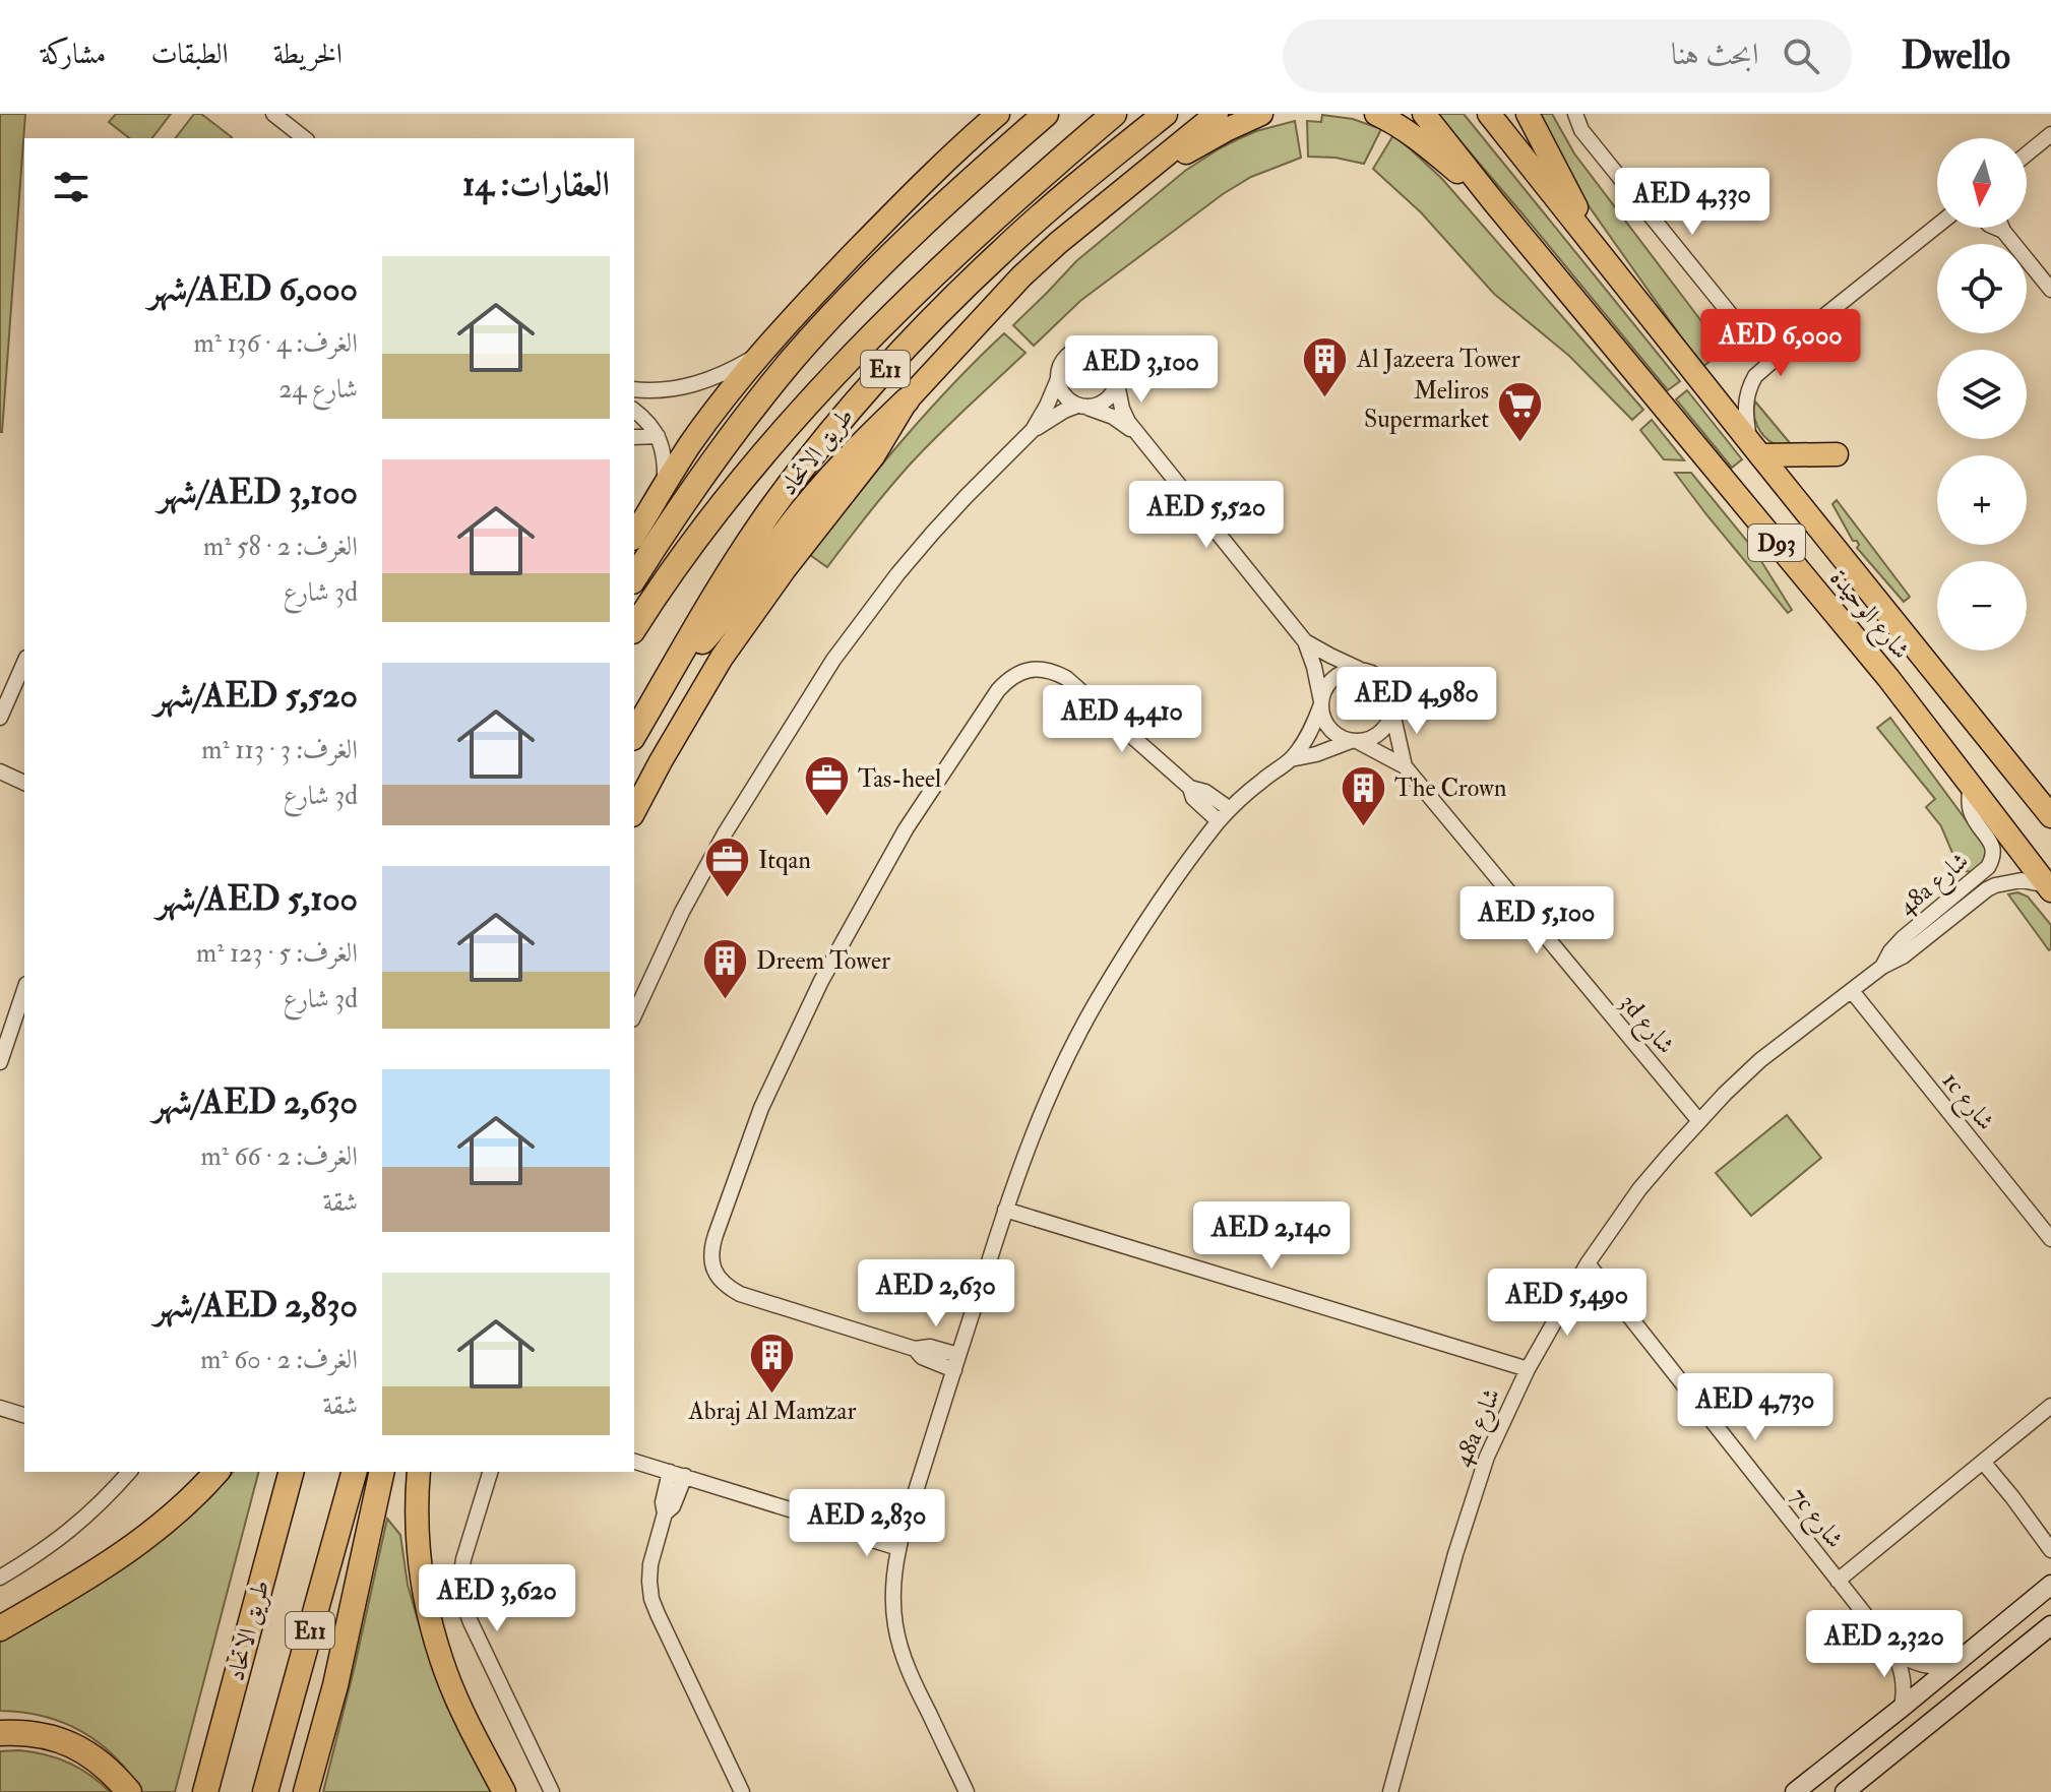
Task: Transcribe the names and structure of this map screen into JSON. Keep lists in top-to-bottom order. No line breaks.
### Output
{"streets":{"highway":["E11","طريق الاتحاد"],"main road":["D93","شارع الوحيدة"],"street":["48a شارع","3d شارع","1c شارع","7c شارع"]},"crossings":[["شارع الوحيدة","48a شارع"],["48a شارع","3d شارع"],["48a شارع","1c شارع"],["48a شارع","7c شارع"]],"places":{"building":["Al Jazeera Tower","The Crown","Dreem Tower","Abraj Al Mamzar"],"supermarket":["Meliros Supermarket"],"office":["Tas-heel","Itqan"]},"north":"bottom","page":{"header":"Dwello","search":"ابحث هنا","nav":["الخريطة","الطبقات","مشاركة"],"map_buttons":["+","−"],"heading":"العقارات: 14","price":["AED 4,330","AED 6,000","AED 3,100","AED 5,520","AED 4,980","AED 4,410","AED 5,100","AED 2,140","AED 2,630","AED 5,490","AED 4,730","AED 2,830","AED 3,620","AED 2,320"],"list":[{"name":"AED 6,000/شهر","note":"الغرف: 4 · 136 m² · شارع 24"},{"name":"AED 3,100/شهر","note":"الغرف: 2 · 58 m² · 3d شارع"},{"name":"AED 5,520/شهر","note":"الغرف: 3 · 113 m² · 3d شارع"},{"name":"AED 5,100/شهر","note":"الغرف: 5 · 123 m² · 3d شارع"},{"name":"AED 2,630/شهر","note":"الغرف: 2 · 66 m² · شقة"},{"name":"AED 2,830/شهر","note":"الغرف: 2 · 60 m² · شقة"}]}}
